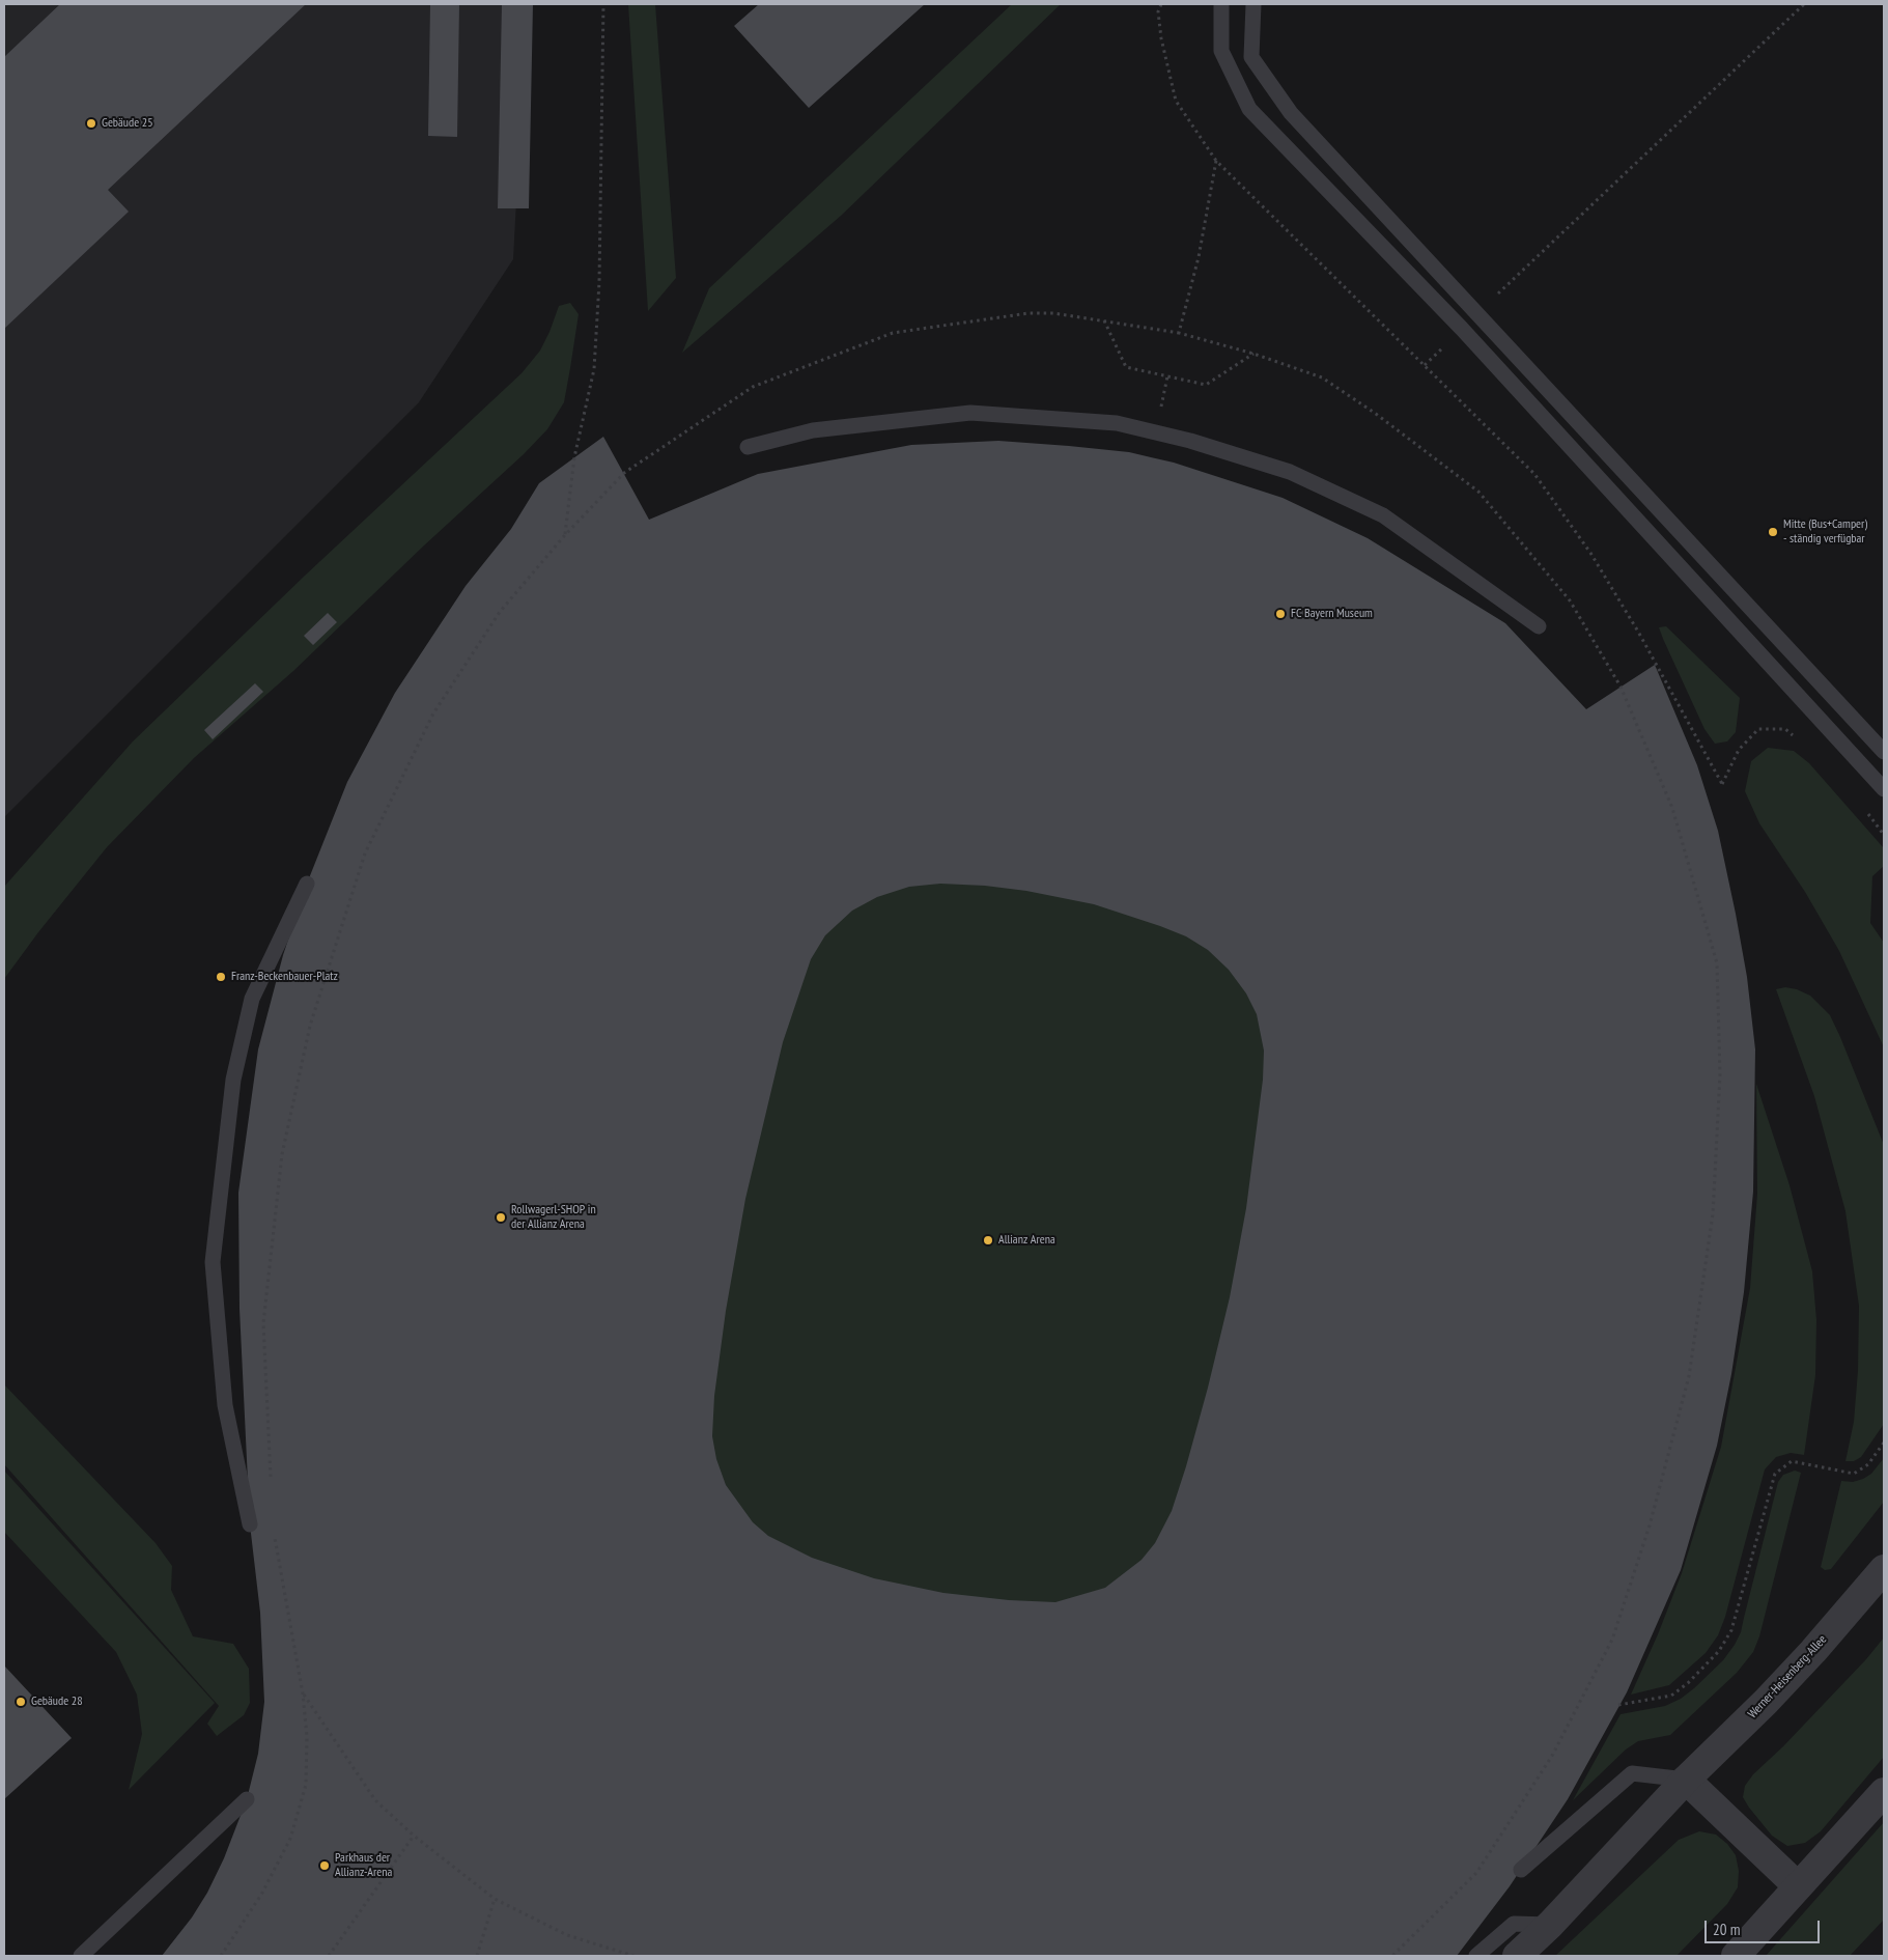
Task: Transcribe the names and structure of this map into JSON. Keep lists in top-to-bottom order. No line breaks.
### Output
{"streets":{"street":["Werner-Heisenberg-Allee"]},"places":["Gebäude 25","Mitte (Bus+Camper) - ständig verfügbar","FC Bayern Museum","Franz-Beckenbauer-Platz","Rollwagerl-SHOP in der Allianz Arena","Allianz Arena","Gebäude 28","Parkhaus der Allianz-Arena"],"scale_bar":"20 m"}
